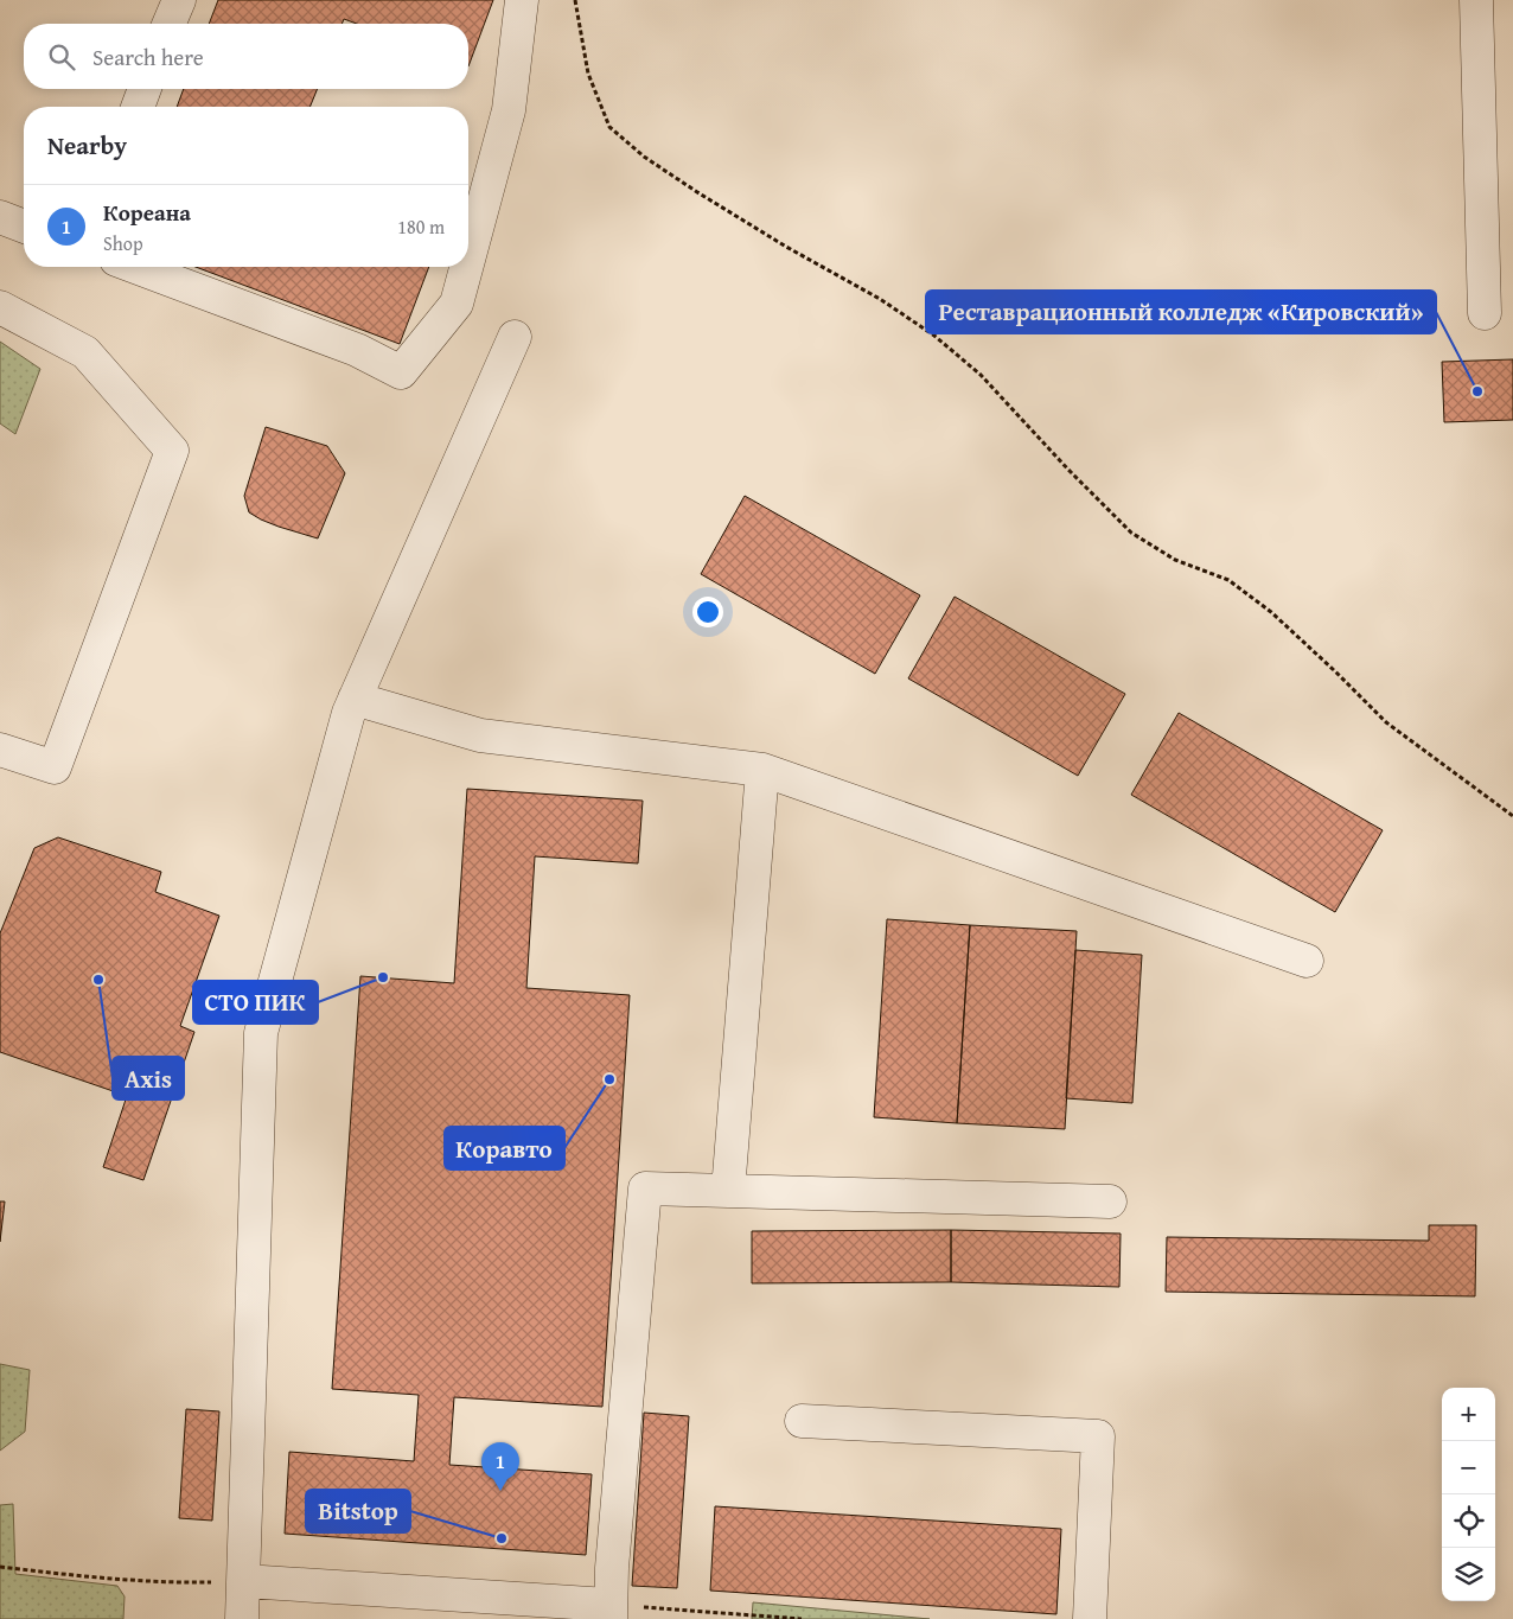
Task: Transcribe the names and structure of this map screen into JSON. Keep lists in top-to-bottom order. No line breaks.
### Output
{"places":["Реставрационный колледж «Кировский»","СТО ПИК","Axis","Коравто","Bitstop"],"page":{"search":"Search here","heading":"Nearby","list":[{"mark":"1","name":"Кореана","note":"Shop","value":"180 m"}],"map_buttons":["+","−"],"pins":"1"}}
